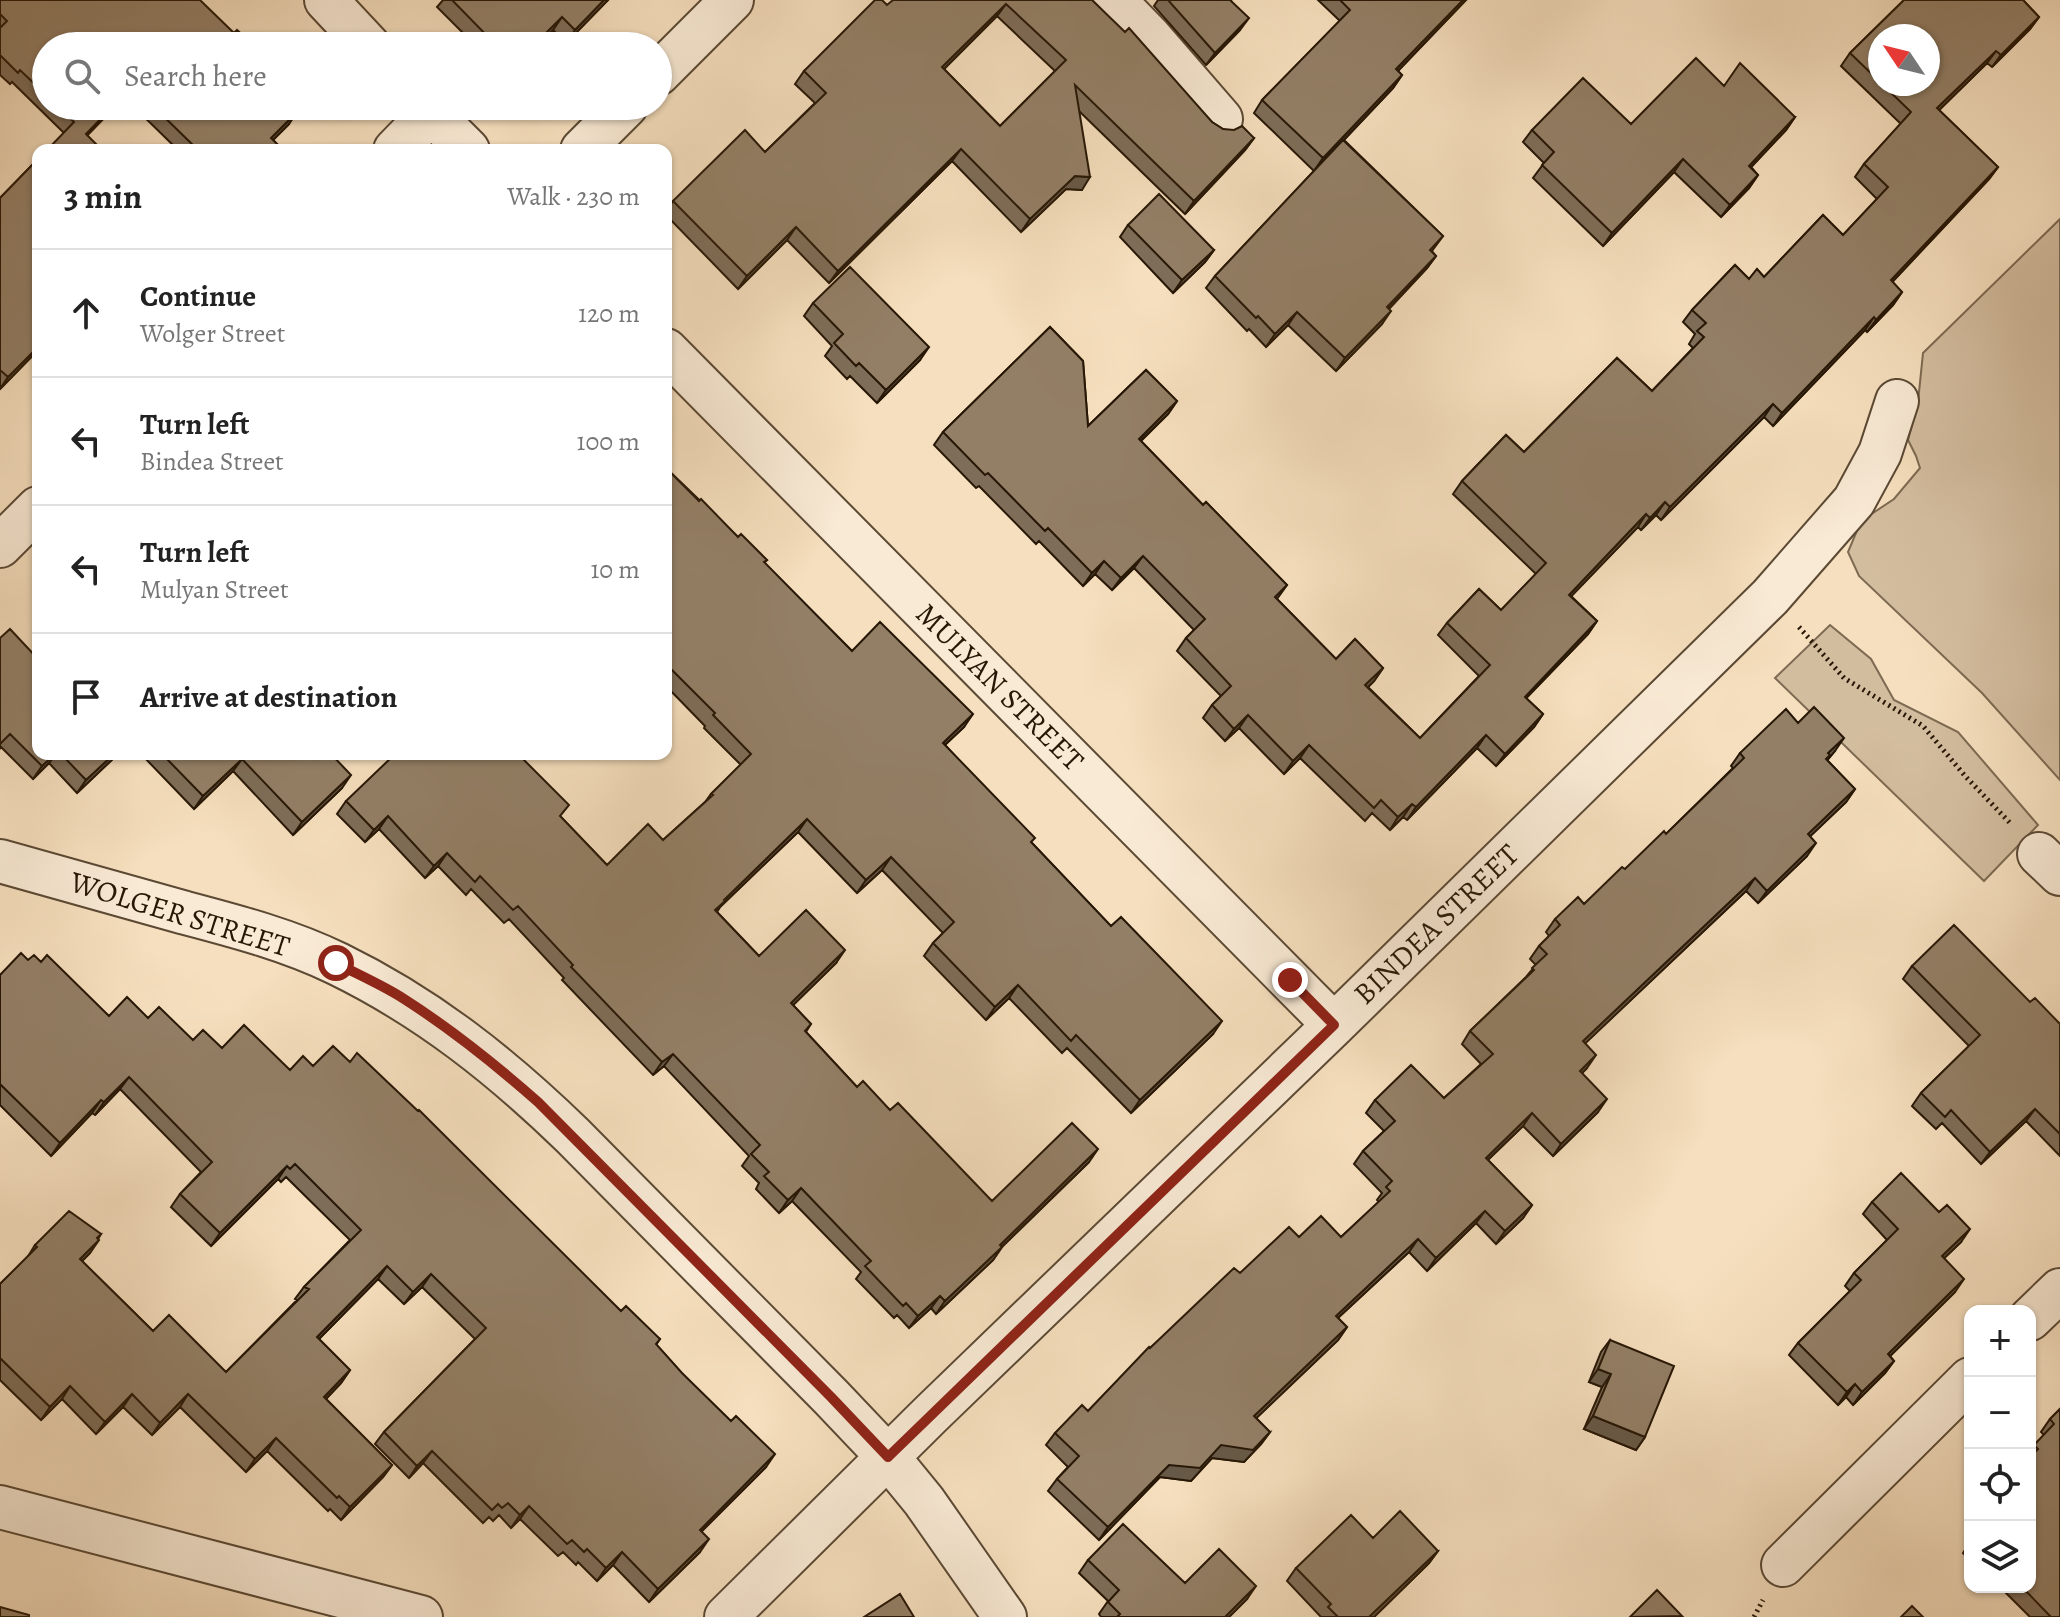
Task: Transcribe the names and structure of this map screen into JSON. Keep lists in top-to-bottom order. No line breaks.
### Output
{"streets":{"street":["MULYAN STREET","WOLGER STREET","BINDEA STREET"]},"crossings":[["MULYAN STREET","BINDEA STREET"],["WOLGER STREET","BINDEA STREET"]],"north":"top left","page":{"search":"Search here","heading":["3 min","Walk · 230 m"],"list":[["Continue","Wolger Street","120 m"],["Turn left","Bindea Street","100 m"],["Turn left","Mulyan Street","10 m"],"Arrive at destination"],"map_buttons":["+","−"]}}
